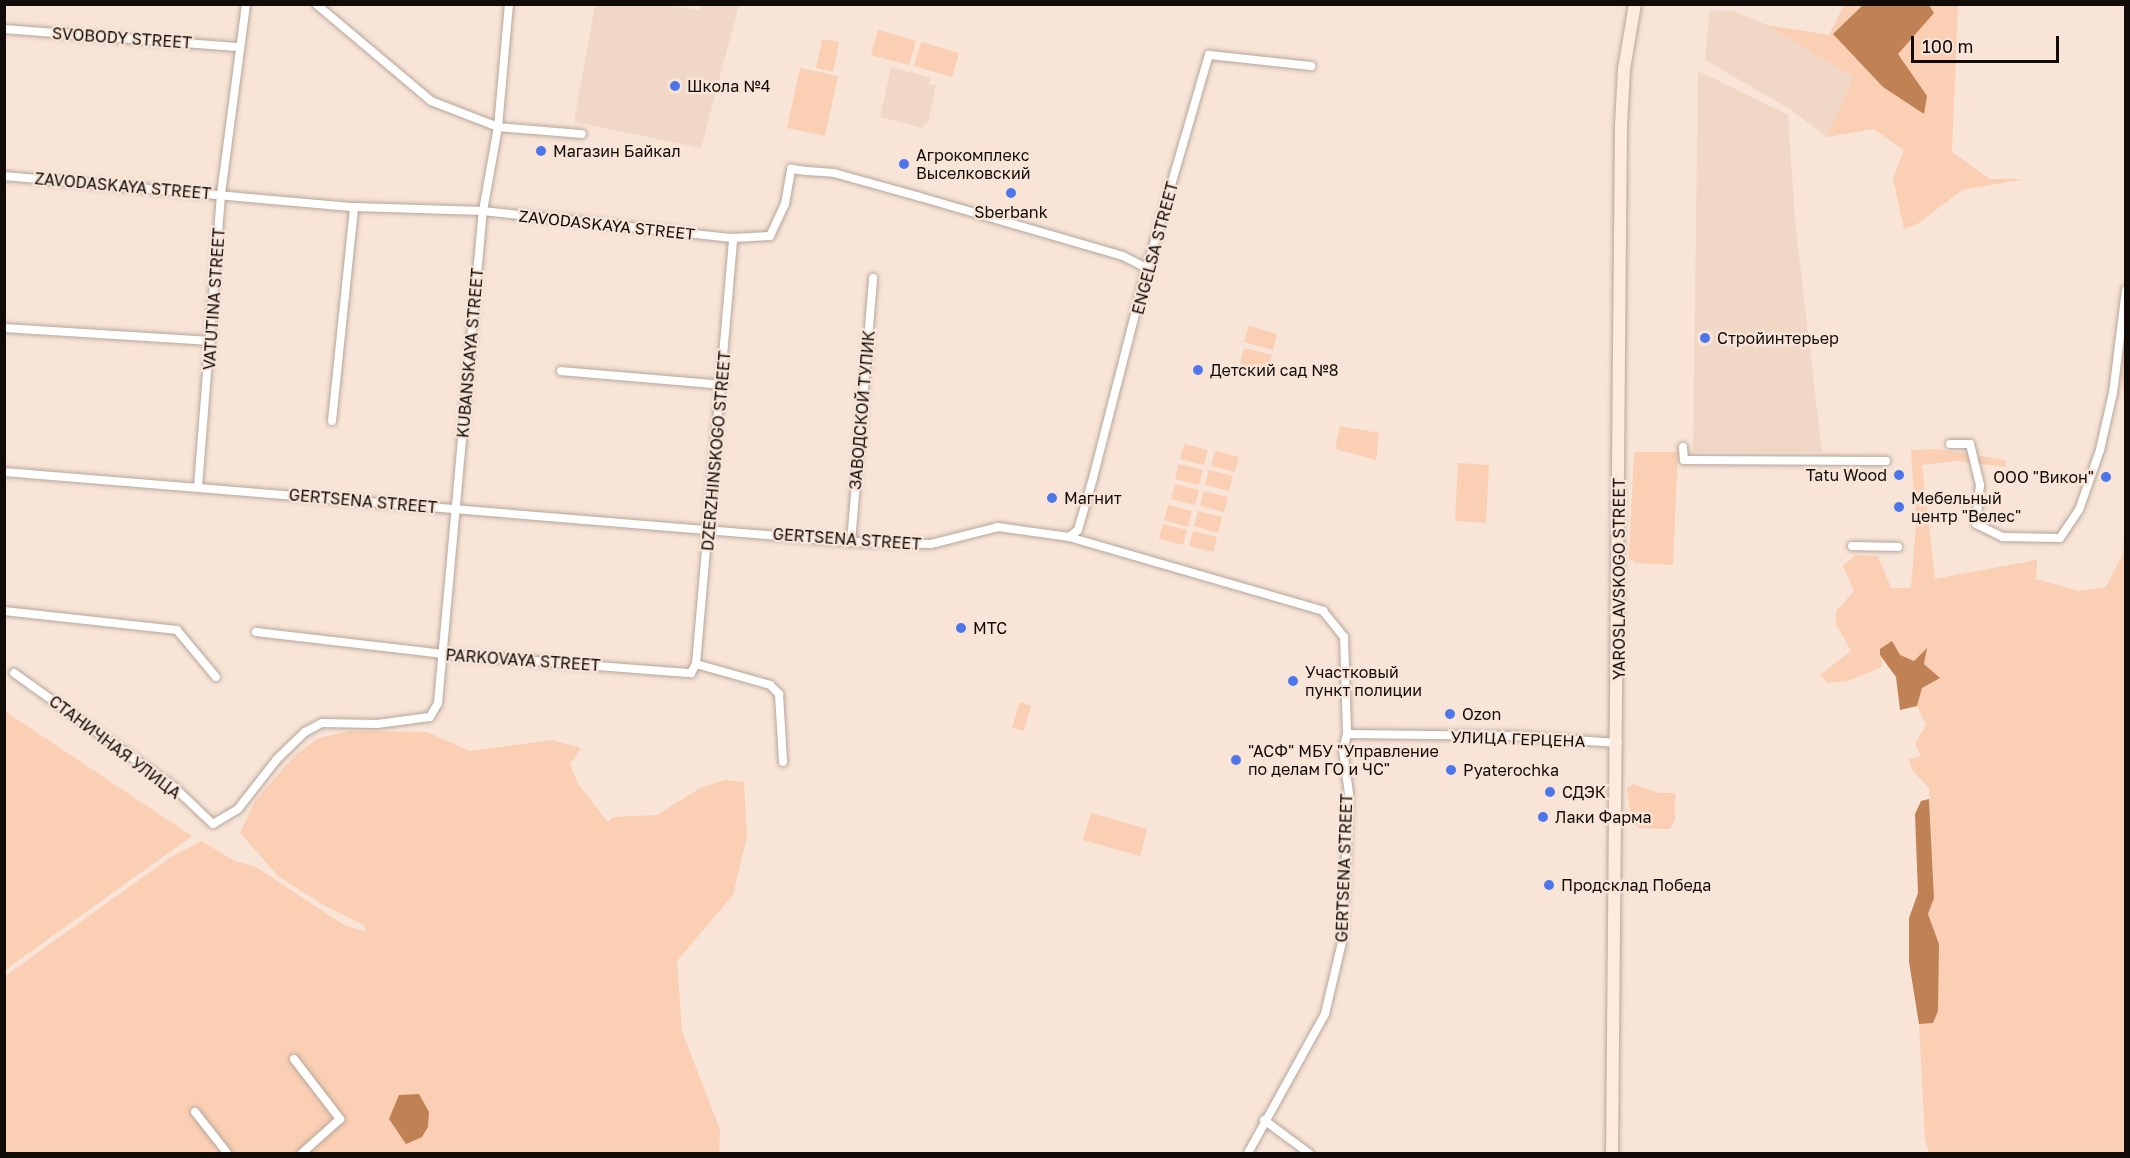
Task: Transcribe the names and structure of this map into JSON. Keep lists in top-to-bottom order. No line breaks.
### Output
{"streets":{"street":["SVOBODY STREET","ZAVODASKAYA STREET","ENGELSA STREET","VATUTINA STREET","KUBANSKAYA STREET","ЗАВОДСКОЙ ТУПИК","DZERZHINSKOGO STREET","GERTSENA STREET","YAROSLAVSKOGO STREET","PARKOVAYA STREET","УЛИЦА ГЕРЦЕНА","СТАНИЧНАЯ УЛИЦА"]},"crossings":[["SVOBODY STREET","VATUTINA STREET"],["ZAVODASKAYA STREET","ENGELSA STREET"],["ZAVODASKAYA STREET","VATUTINA STREET"],["ZAVODASKAYA STREET","KUBANSKAYA STREET"],["ZAVODASKAYA STREET","DZERZHINSKOGO STREET"],["ENGELSA STREET","GERTSENA STREET"],["VATUTINA STREET","GERTSENA STREET"],["KUBANSKAYA STREET","GERTSENA STREET"],["KUBANSKAYA STREET","PARKOVAYA STREET"],["KUBANSKAYA STREET","СТАНИЧНАЯ УЛИЦА"],["ЗАВОДСКОЙ ТУПИК","GERTSENA STREET"],["DZERZHINSKOGO STREET","GERTSENA STREET"],["DZERZHINSKOGO STREET","PARKOVAYA STREET"],["GERTSENA STREET","УЛИЦА ГЕРЦЕНА"],["YAROSLAVSKOGO STREET","УЛИЦА ГЕРЦЕНА"]],"places":["Школа №4","Магазин Байкал","Агрокомплекс Выселковский","Sberbank","Стройинтерьер","Детский сад №8","Tatu Wood","ООО \"Викон\"","Магнит","Мебельный центр \"Велес\"","МТС","Участковый пункт полиции","Ozon","\"АСФ\" МБУ \"Управление по делам ГО и ЧС\"","Pyaterochka","СДЭК","Лаки Фарма","Продсклад Победа"],"scale_bar":"100 m"}
